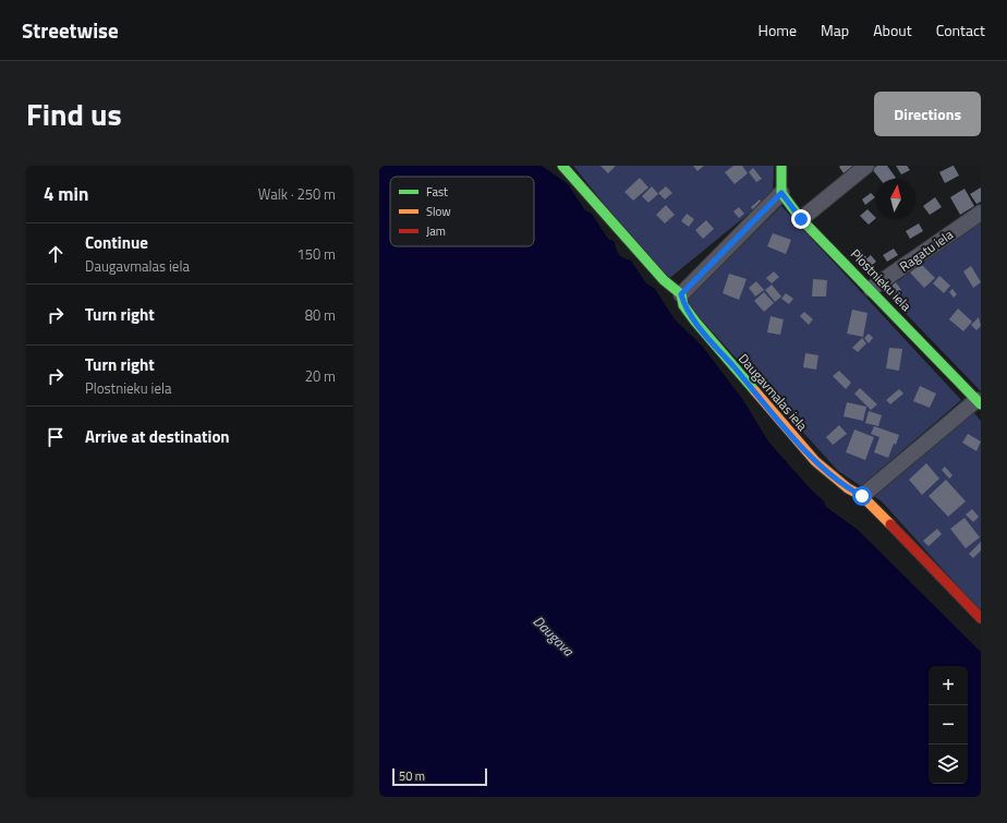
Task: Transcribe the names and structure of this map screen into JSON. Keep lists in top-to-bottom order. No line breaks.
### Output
{"streets":{"street":["Ragatu iela","Plostnieku iela","Daugavmalas iela"]},"crossings":[["Ragatu iela","Plostnieku iela"]],"water":["Daugava"],"legend":["Fast","Slow","Jam"],"scale_bar":"50 m","north":"top","page":{"header":"Streetwise","nav":["Home","Map","About","Contact"],"title":"Find us","buttons":"Directions","heading":["4 min","Walk · 250 m"],"list":[["Continue","Daugavmalas iela","150 m"],["Turn right","80 m"],["Turn right","Plostnieku iela","20 m"],"Arrive at destination"],"map_buttons":["+","−"],"scale":"50 m"}}
